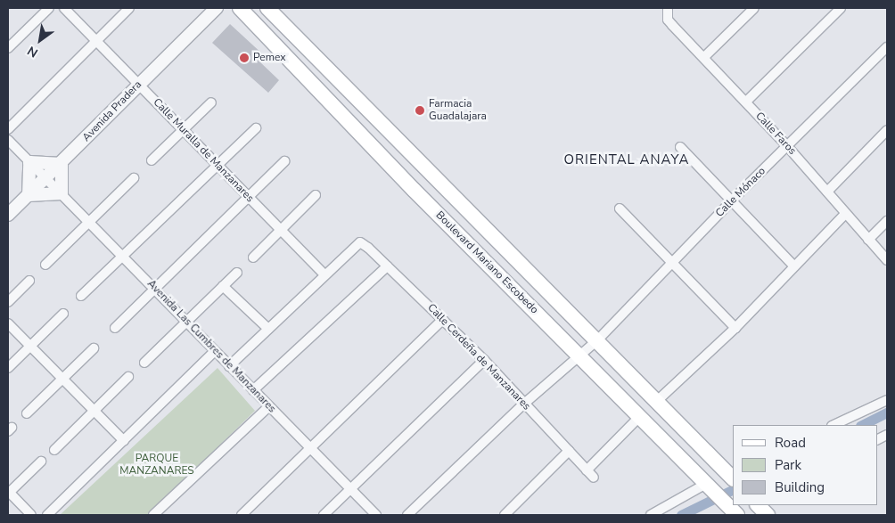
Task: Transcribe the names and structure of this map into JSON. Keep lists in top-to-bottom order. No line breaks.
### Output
{"streets":{"main road":["Boulevard Mariano Escobedo"],"street":["Avenida Pradera","Calle Faros","Calle Muralla de Manzanares","Calle Mónaco","Avenida Las Cumbres de Manzanares","Calle Cerdeña de Manzanares"]},"crossings":[["Avenida Pradera","Calle Muralla de Manzanares"],["Avenida Pradera","Avenida Las Cumbres de Manzanares"],["Calle Faros","Calle Mónaco"],["Calle Muralla de Manzanares","Calle Cerdeña de Manzanares"],["Calle Mónaco","Boulevard Mariano Escobedo"],["Calle Mónaco","Calle Cerdeña de Manzanares"]],"districts":["ORIENTAL ANAYA"],"parks":["PARQUE MANZANARES"],"places":["Pemex","Farmacia Guadalajara"],"legend":["Road","Park","Building"],"north":"bottom left"}
